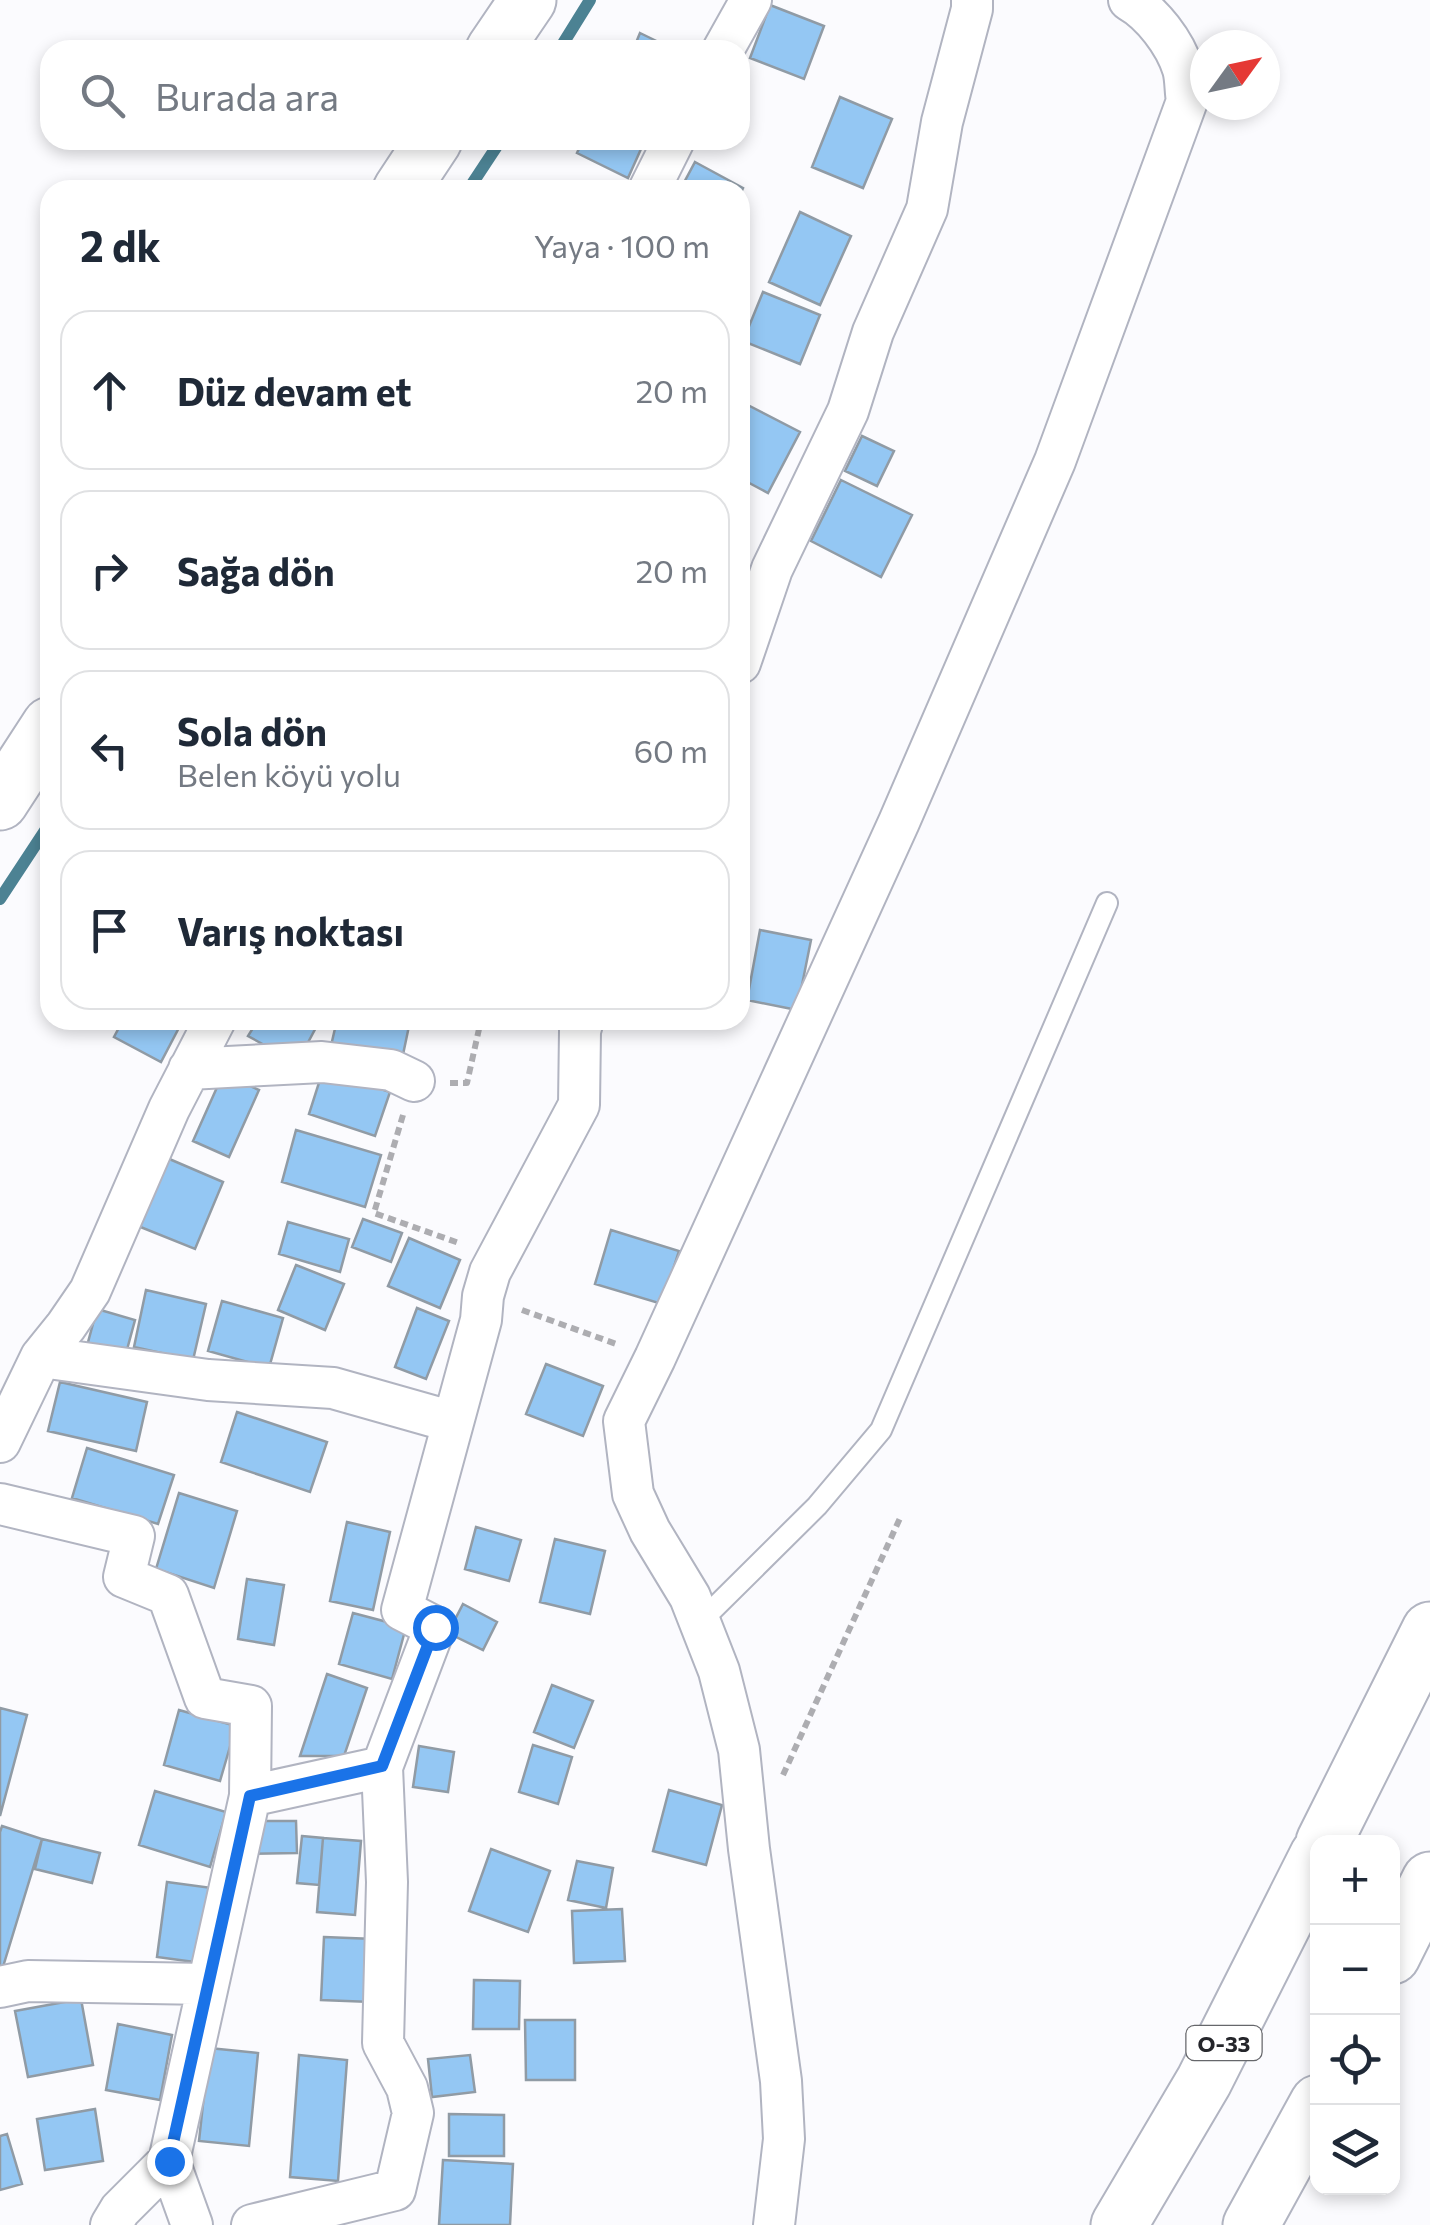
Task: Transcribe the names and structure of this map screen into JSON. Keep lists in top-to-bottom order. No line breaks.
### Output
{"streets":{"main road":["O-33"]},"north":"top right","page":{"search":"Burada ara","heading":["2 dk","Yaya · 100 m"],"list":[["Düz devam et","20 m"],["Sağa dön","20 m"],["Sola dön","Belen köyü yolu","60 m"],"Varış noktası"],"map_buttons":["+","−"]}}
